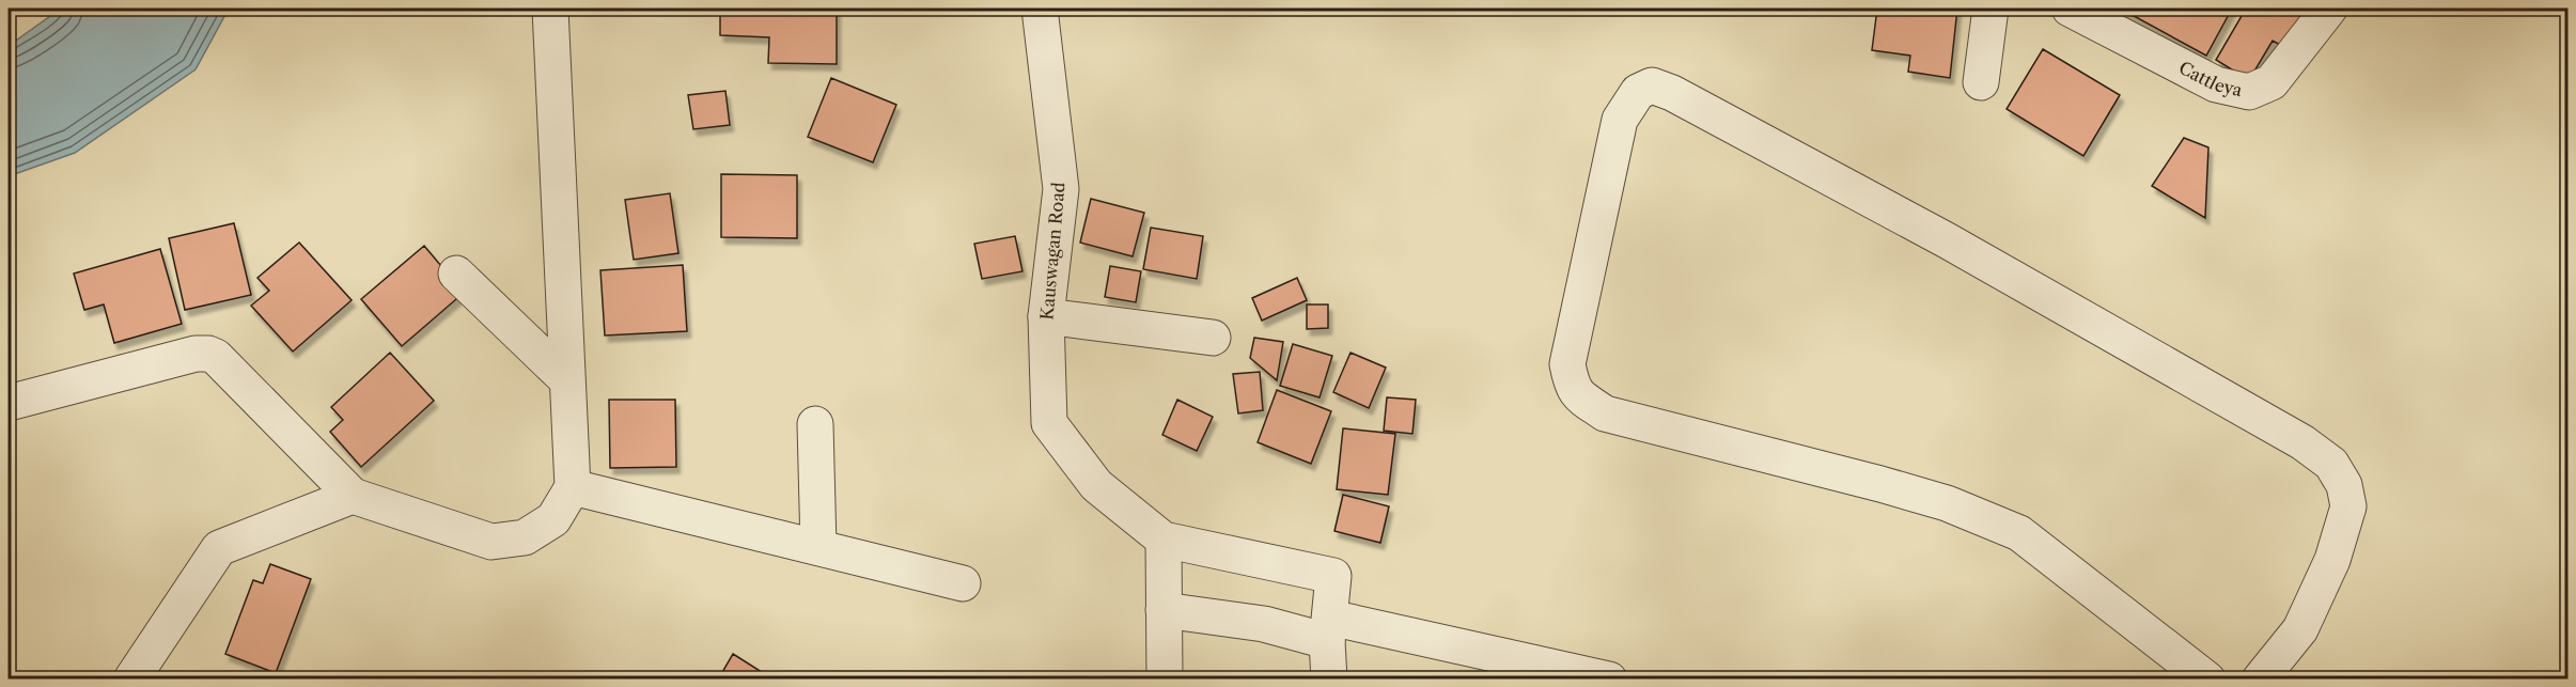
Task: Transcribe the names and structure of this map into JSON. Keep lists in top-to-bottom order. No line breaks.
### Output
{"streets":{"street":["Cattleya","Kauswagan Road"]}}
